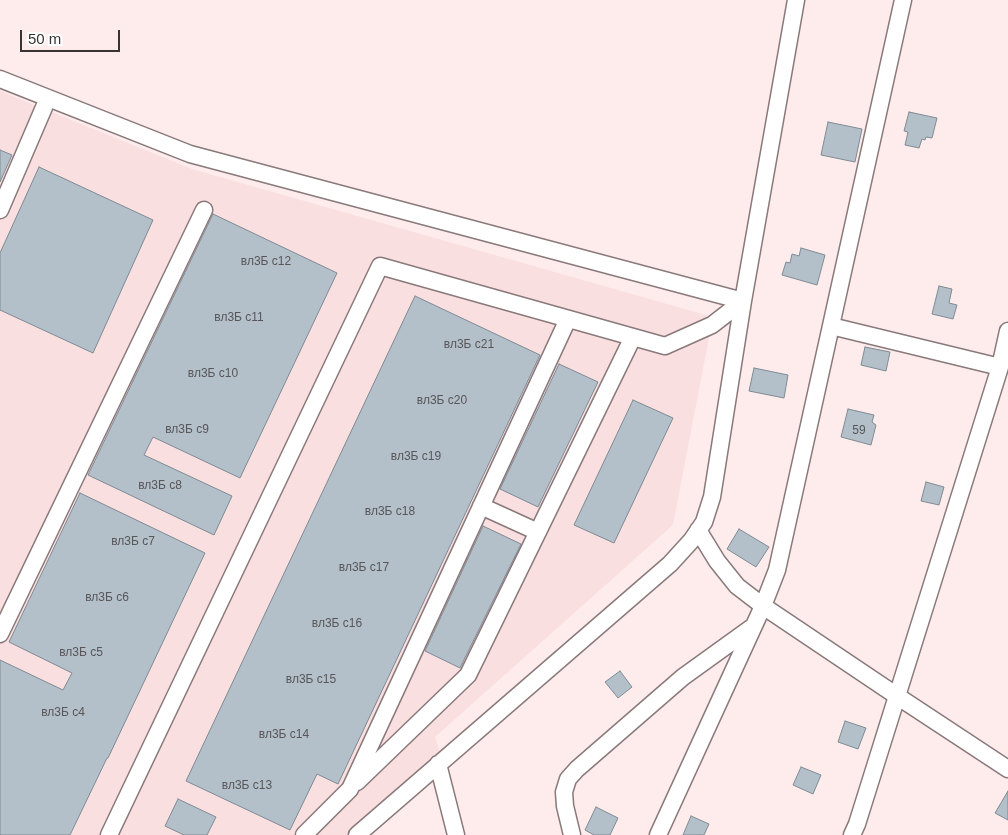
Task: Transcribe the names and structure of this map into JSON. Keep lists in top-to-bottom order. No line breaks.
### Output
{"house_numbers":["вл3Б с12","вл3Б с11","вл3Б с21","вл3Б с10","вл3Б с20","вл3Б с9","59","вл3Б с19","вл3Б с8","вл3Б с18","вл3Б с7","вл3Б с17","вл3Б с6","вл3Б с16","вл3Б с5","вл3Б с15","вл3Б с4","вл3Б с14","вл3Б с13"],"scale_bar":"50 m"}
